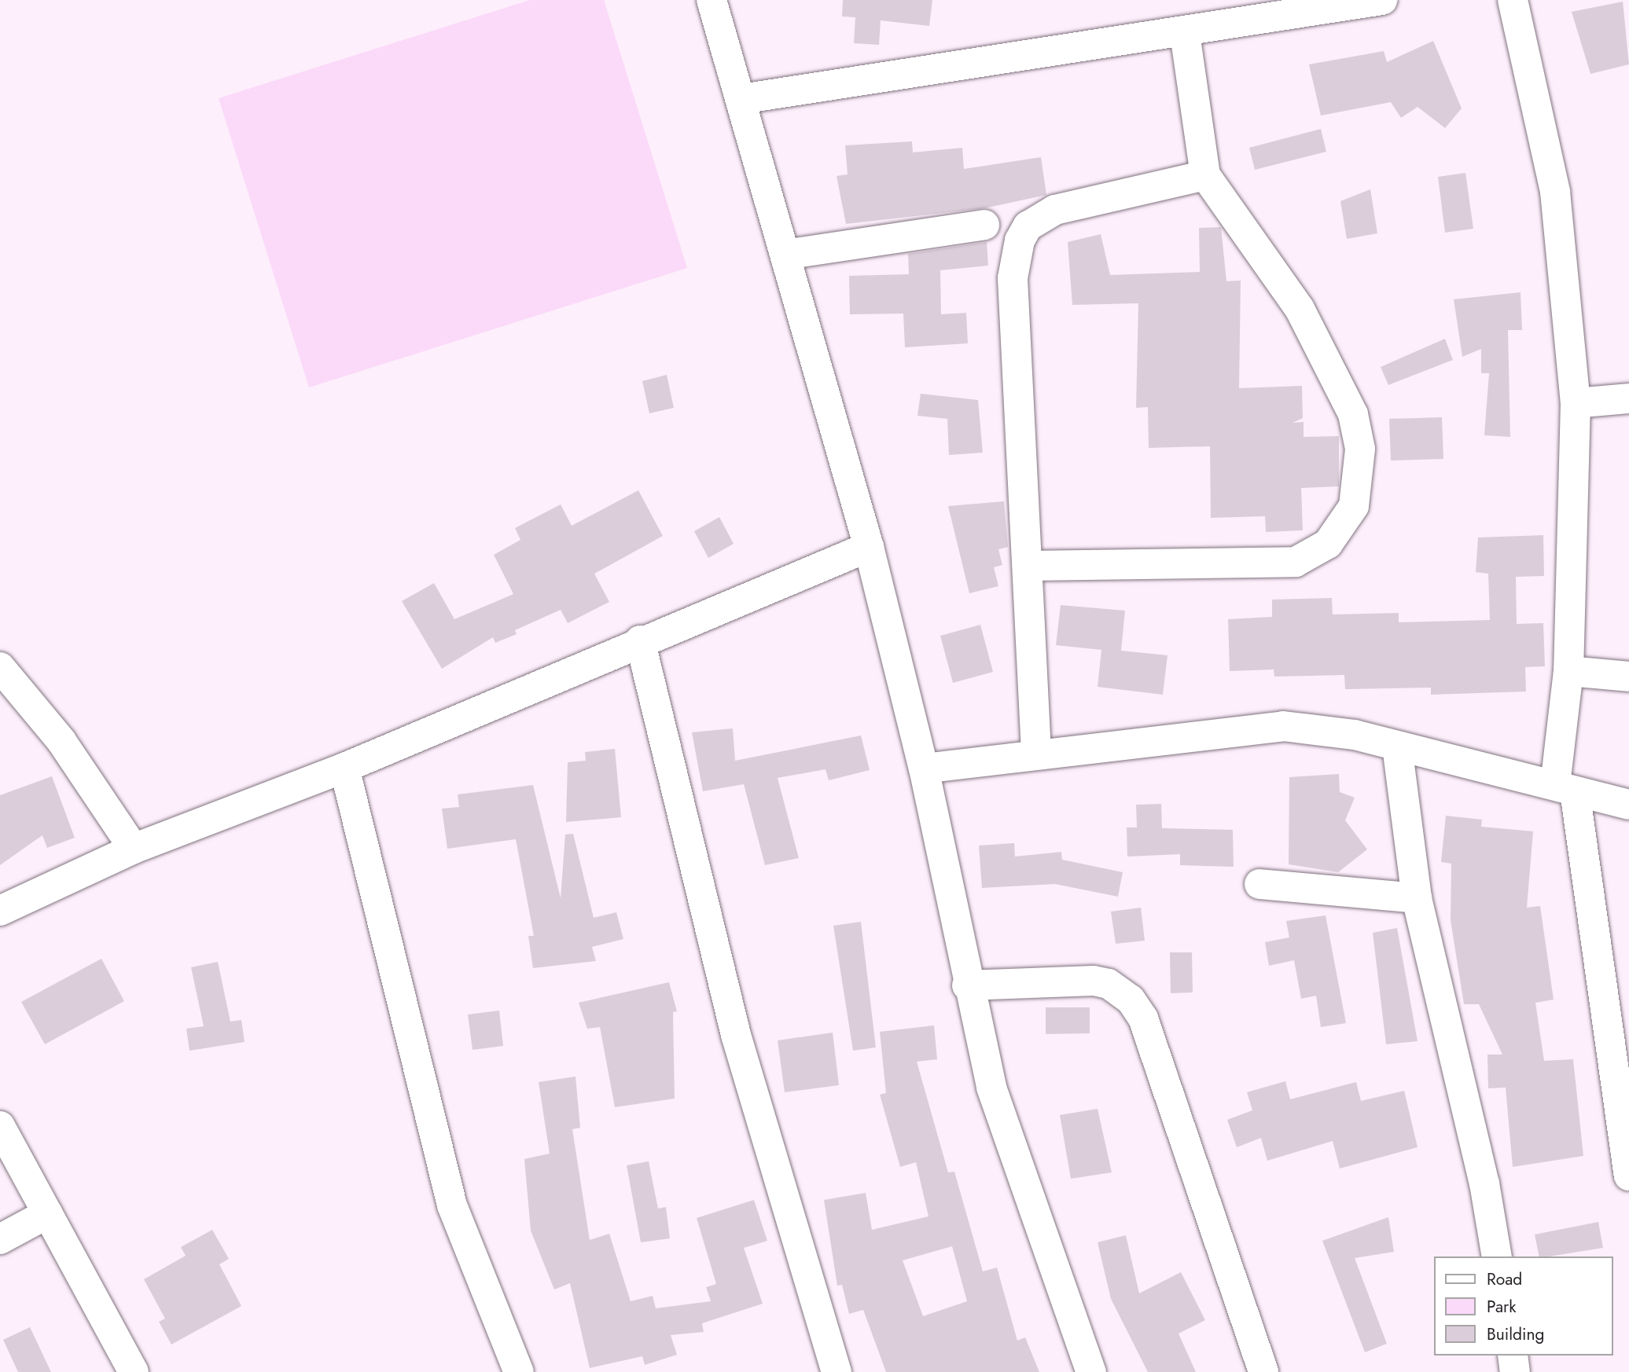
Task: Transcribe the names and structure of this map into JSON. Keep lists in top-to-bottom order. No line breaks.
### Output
{"legend":["Road","Park","Building"]}
